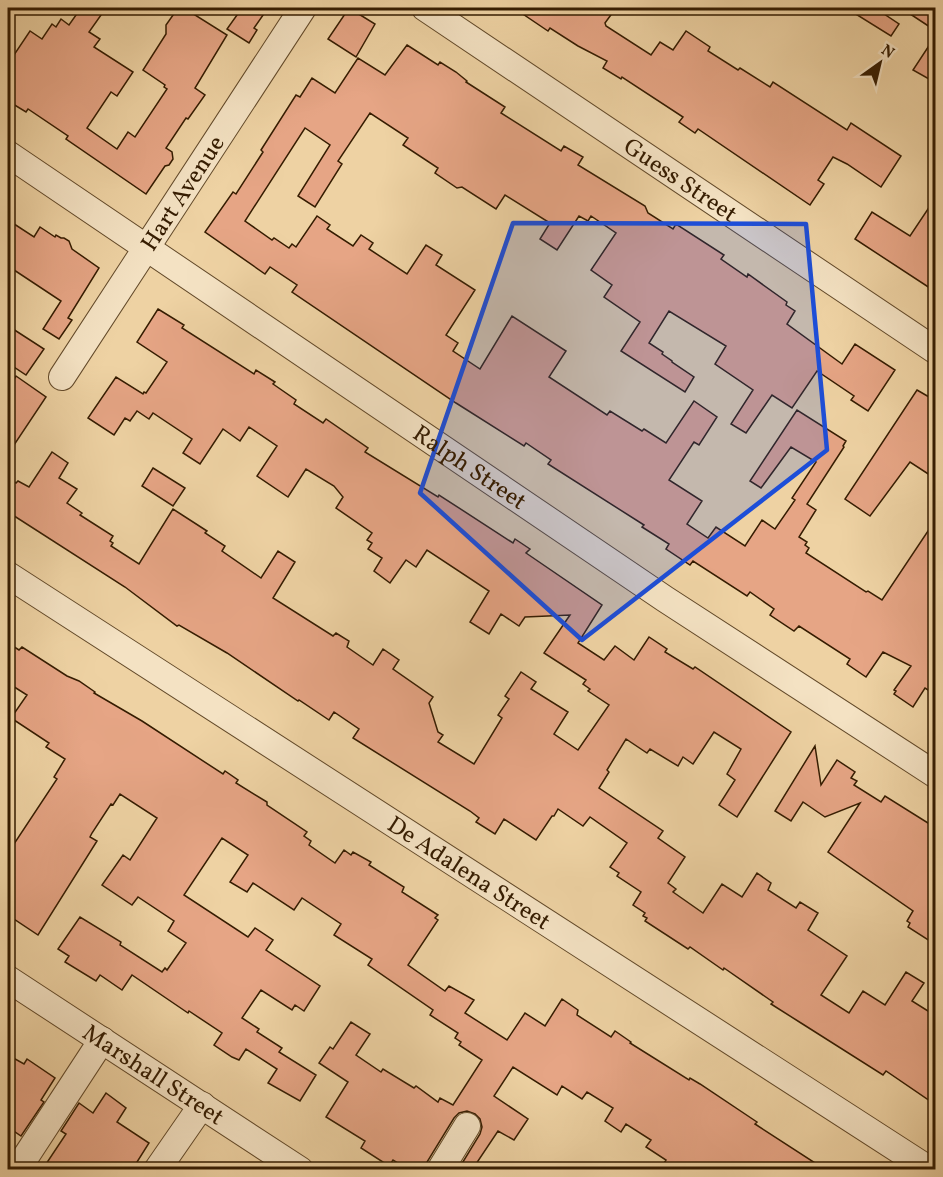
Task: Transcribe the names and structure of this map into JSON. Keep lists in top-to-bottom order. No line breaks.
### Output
{"streets":{"street":["Guess Street","Hart Avenue","Ralph Street","De Adalena Street","Marshall Street"]},"crossings":[["Hart Avenue","Ralph Street"]],"north":"top right"}
